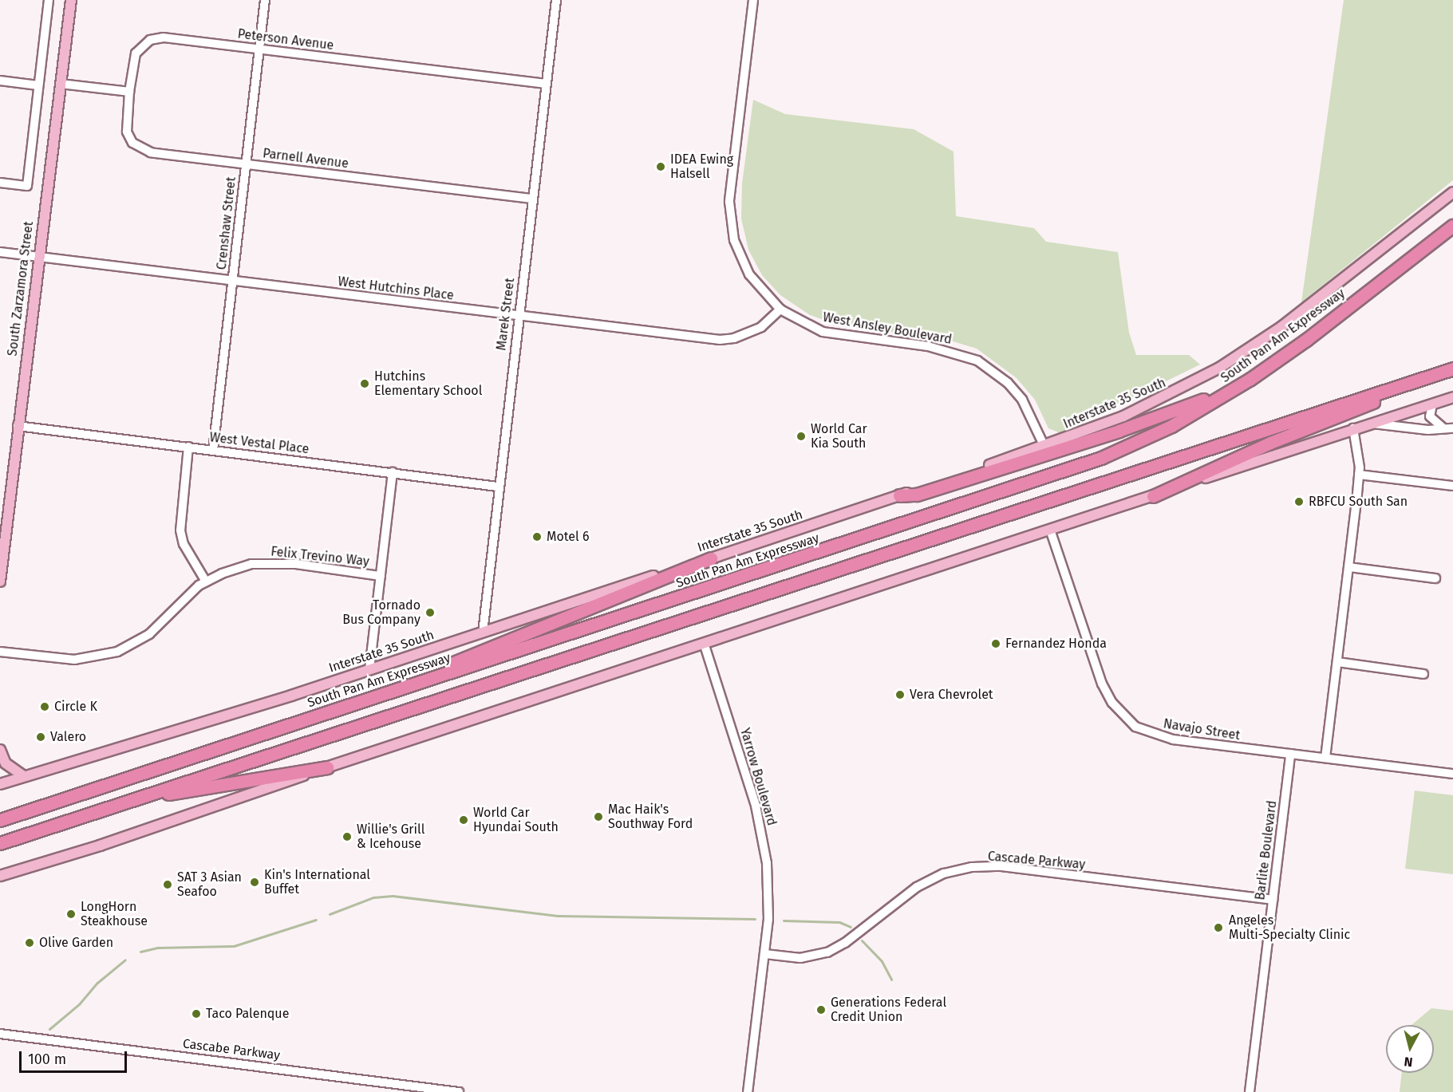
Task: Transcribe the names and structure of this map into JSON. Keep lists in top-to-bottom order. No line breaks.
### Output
{"streets":{"highway":["South Pan Am Expressway"],"main road":["South Zarzamora Street","Interstate 35 South"],"street":["Peterson Avenue","Parnell Avenue","Crenshaw Street","West Hutchins Place","Marek Street","West Ansley Boulevard","West Vestal Place","Felix Trevino Way","Navajo Street","Yarrow Boulevard","Barlite Boulevard","Cascade Parkway","Cascabe Parkway"]},"crossings":[["Peterson Avenue","Parnell Avenue"],["Peterson Avenue","Crenshaw Street"],["Peterson Avenue","Marek Street"],["Parnell Avenue","Crenshaw Street"],["Parnell Avenue","Marek Street"],["Crenshaw Street","West Hutchins Place"],["Crenshaw Street","West Vestal Place"],["South Zarzamora Street","West Hutchins Place"],["South Zarzamora Street","West Vestal Place"],["West Hutchins Place","Marek Street"],["West Hutchins Place","West Ansley Boulevard"],["Marek Street","Interstate 35 South"],["Marek Street","West Vestal Place"],["West Ansley Boulevard","Interstate 35 South"],["Navajo Street","Barlite Boulevard"],["Yarrow Boulevard","Cascade Parkway"],["Barlite Boulevard","Cascade Parkway"]],"places":["IDEA Ewing Halsell","Hutchins Elementary School","World Car Kia South","RBFCU South San","Motel 6","Tornado Bus Company","Fernandez Honda","Vera Chevrolet","Circle K","Valero","Mac Haik's Southway Ford","World Car Hyundai South","Willie's Grill & Icehouse","Kin's International Buffet","SAT 3 Asian Seafoo","LongHorn Steakhouse","Angeles Multi-Specialty Clinic","Olive Garden","Generations Federal Credit Union","Taco Palenque"],"scale_bar":"100 m","north":"bottom"}
